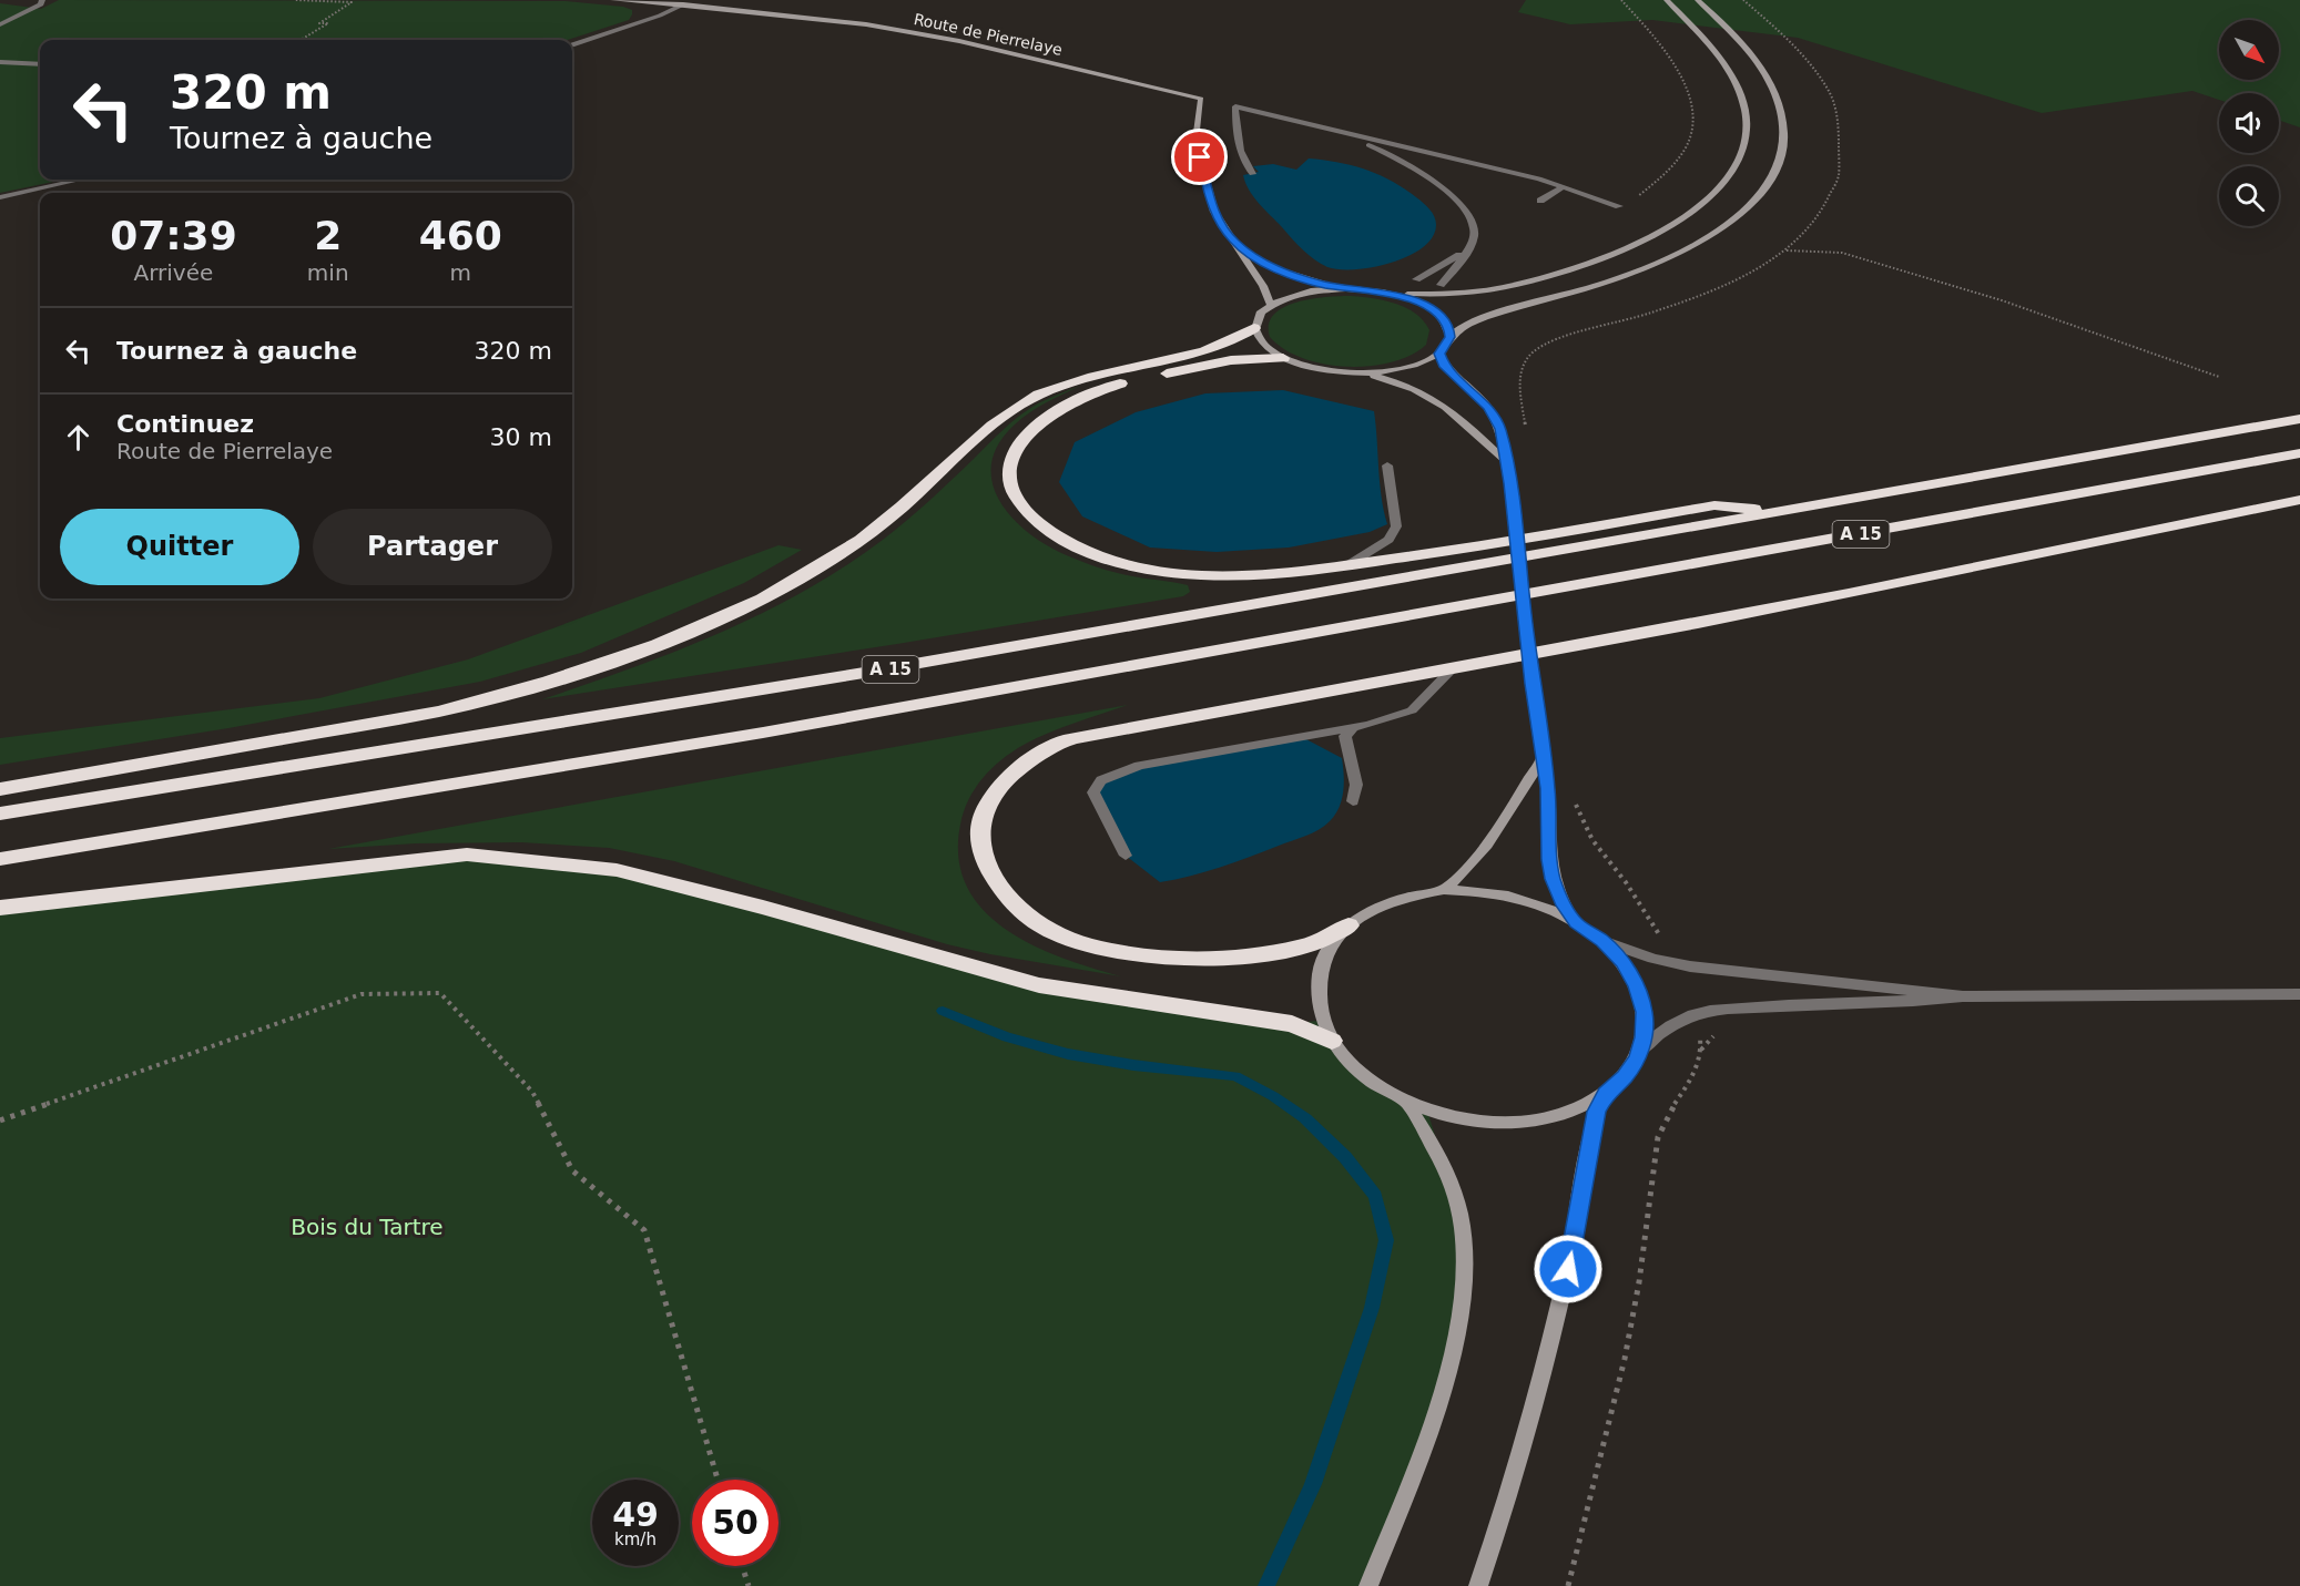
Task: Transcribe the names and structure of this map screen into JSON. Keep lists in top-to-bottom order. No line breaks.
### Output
{"streets":{"highway":["A 15"],"main road":["Route de Pierrelaye"]},"parks":["Bois du Tartre"],"north":"bottom right","page":{"turn":["320 m","Tournez à gauche"],"eta":["07:39","Arrivée","2","min","460","m"],"list":[{"name":"Tournez à gauche","value":"320 m"},{"name":"Continuez","note":"Route de Pierrelaye","value":"30 m"}],"buttons":["Quitter","Partager"],"speed":"49 km/h","limit":"50"}}
